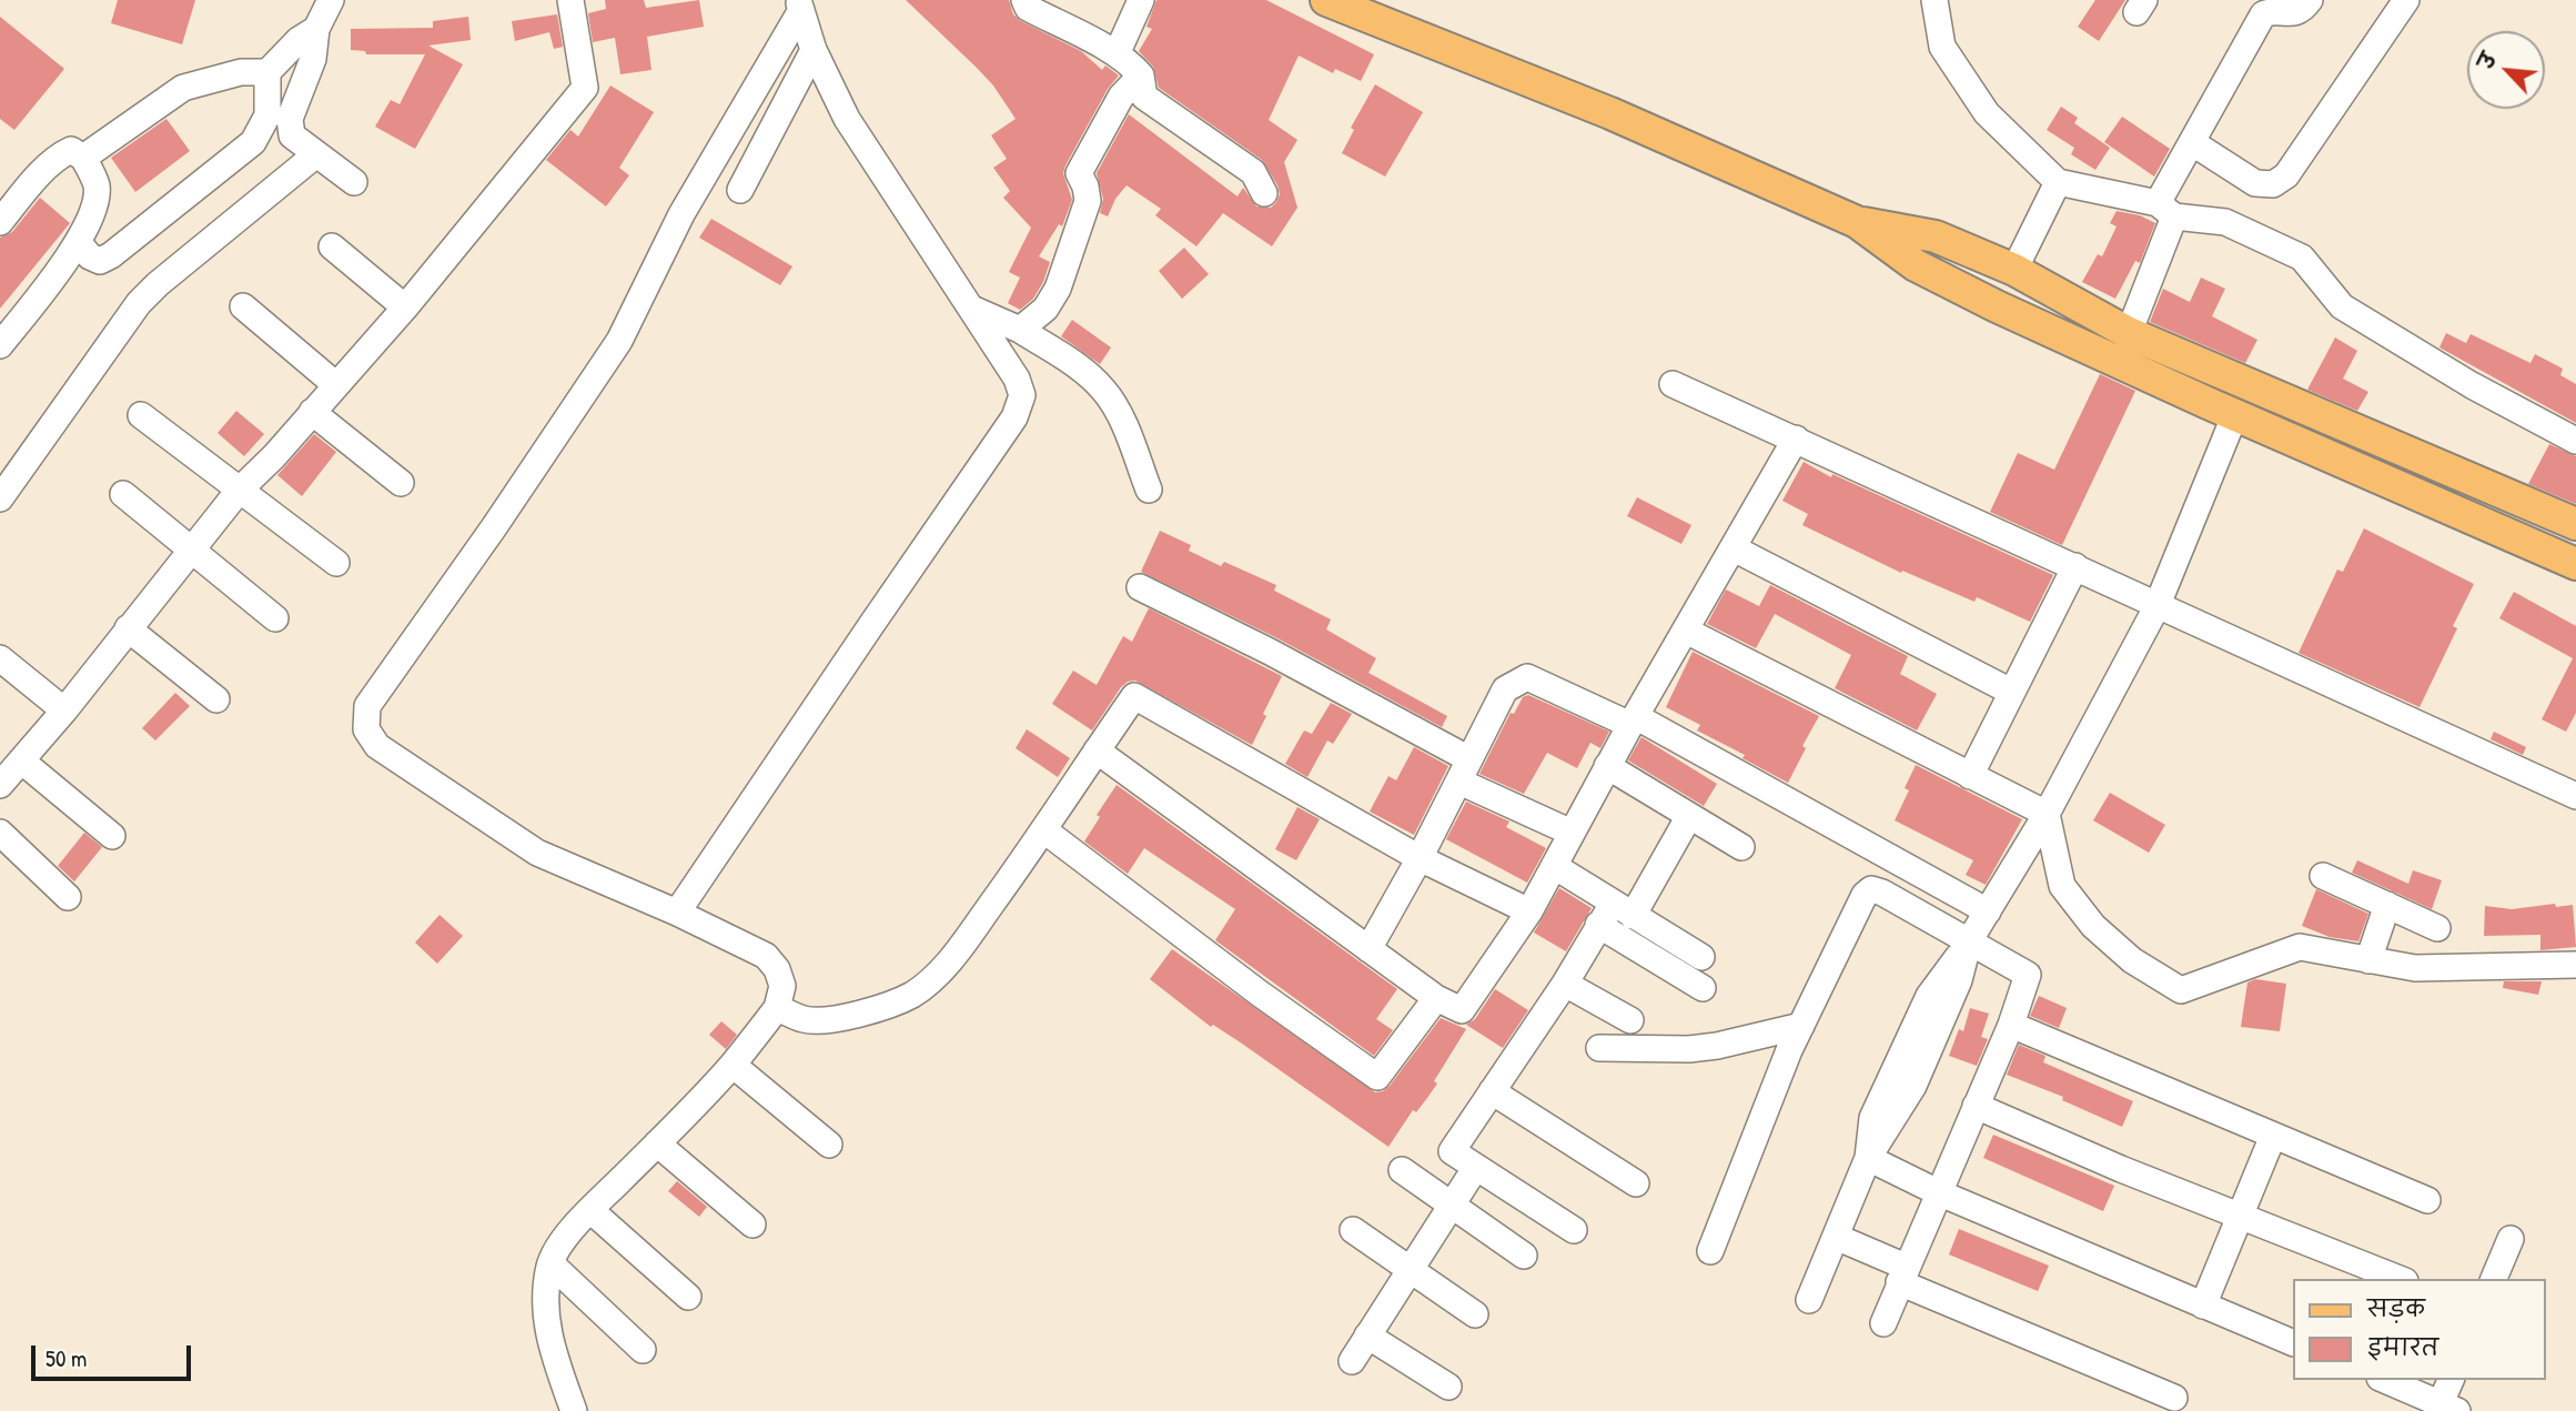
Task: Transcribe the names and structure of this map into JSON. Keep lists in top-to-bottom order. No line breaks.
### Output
{"legend":["सड़क","इमारत"],"scale_bar":"50 m","north":"top left"}
